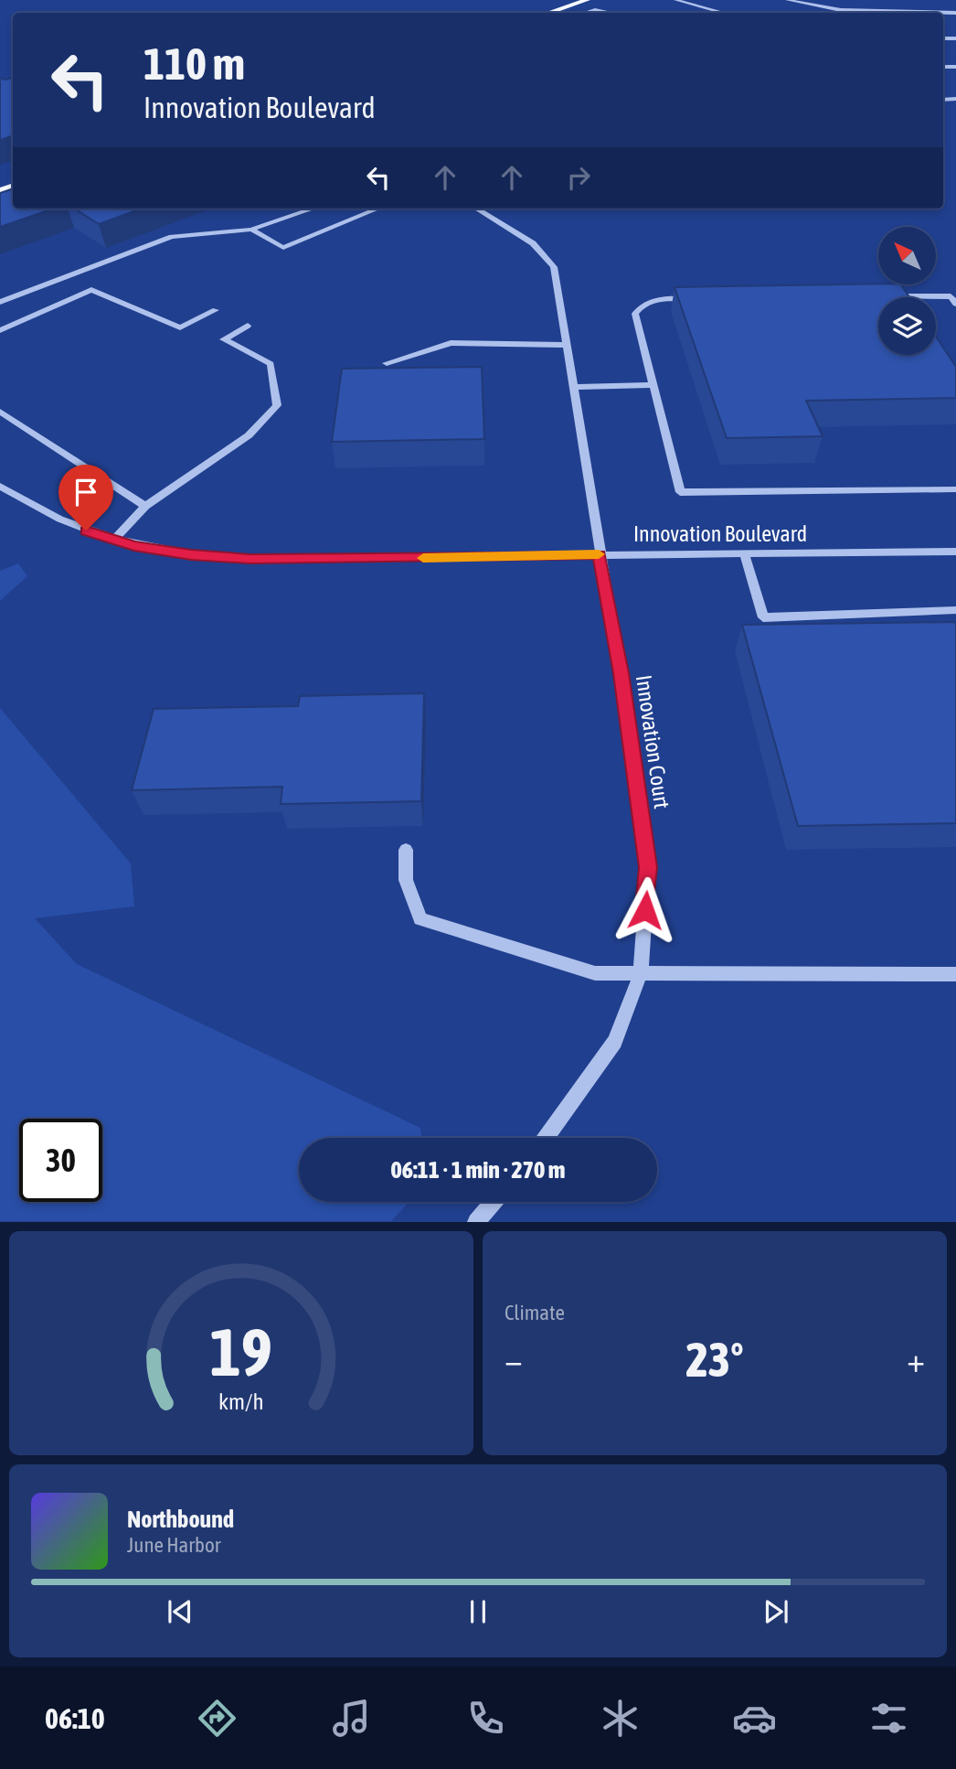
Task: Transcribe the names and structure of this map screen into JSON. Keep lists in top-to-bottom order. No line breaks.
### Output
{"streets":{"street":["Innovation Boulevard","Innovation Court"]},"crossings":[["Innovation Boulevard","Innovation Court"]],"north":"top left","page":{"turn":["110 m","Innovation Boulevard"],"limit":"30","trip":"06:11 · 1 min · 270 m","tile":"Climate","heat":["−","23°","+"],"song":["Northbound","June Harbor"],"tabs":"06:10","gauge":["19","km/h"]}}
